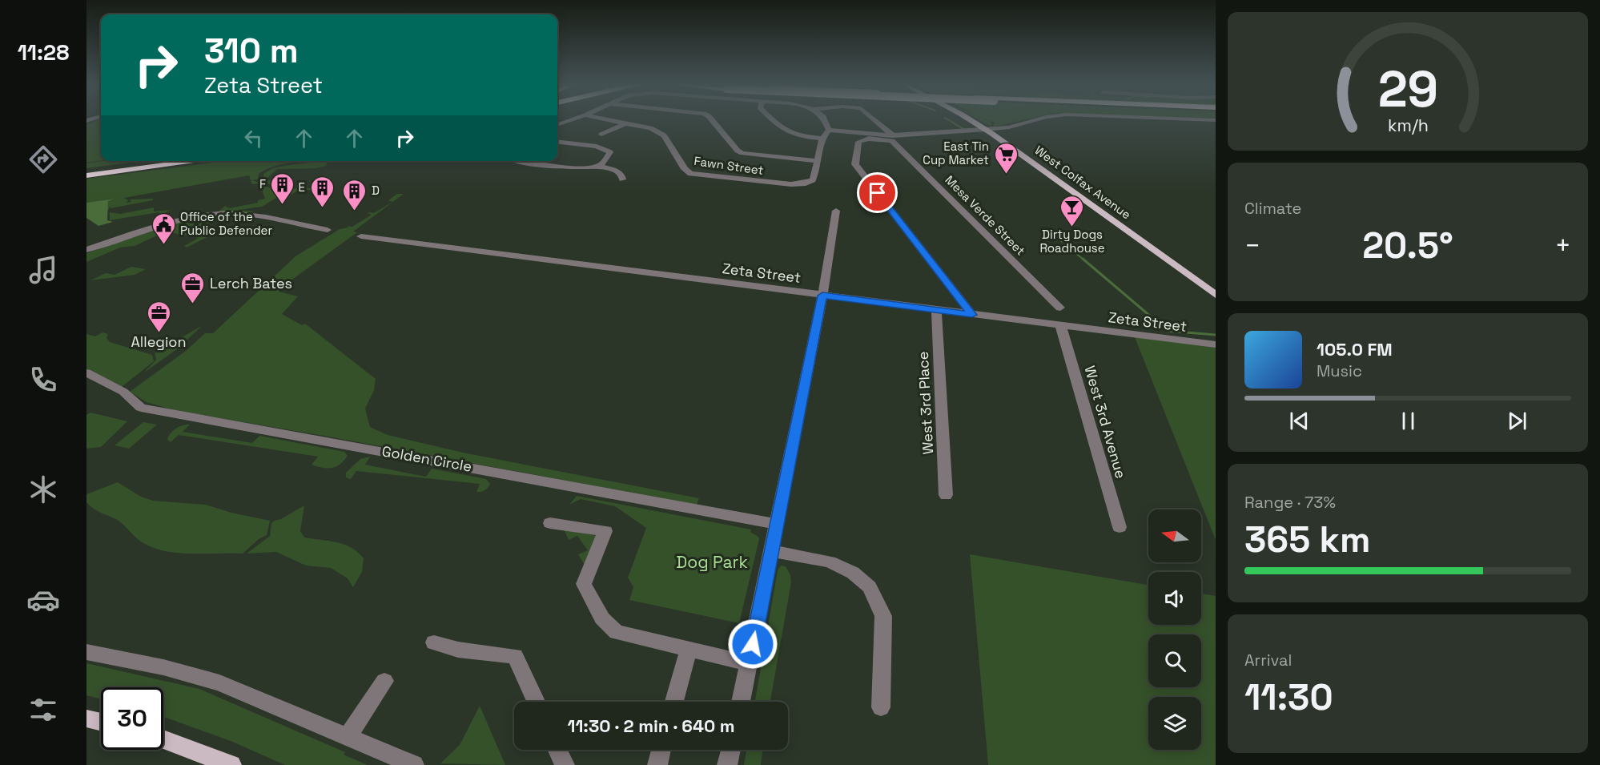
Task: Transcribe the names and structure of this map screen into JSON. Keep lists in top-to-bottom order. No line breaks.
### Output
{"streets":{"main road":["West Colfax Avenue"],"street":["Fawn Street","Mesa Verde Street","Zeta Street","West 3rd Place","West 3rd Avenue","Golden Circle"]},"crossings":[["Zeta Street","West 3rd Place"],["Zeta Street","West 3rd Avenue"]],"parks":["Dog Park"],"places":{"supermarket":["East Tin Cup Market"],"building":["F","E","D"],"bar":["Dirty Dogs Roadhouse"],"public building":["Office of the Public Defender"],"office":["Lerch Bates","Allegion"]},"north":"left","page":{"tabs":"11:28","turn":["310 m","Zeta Street"],"tile":["Climate",["Range · 73%","365 km"],["Arrival","11:30"]],"heat":["−","20.5°","+"],"song":["105.0 FM","Music"],"limit":"30","trip":"11:30 · 2 min · 640 m","gauge":["29","km/h"]}}
